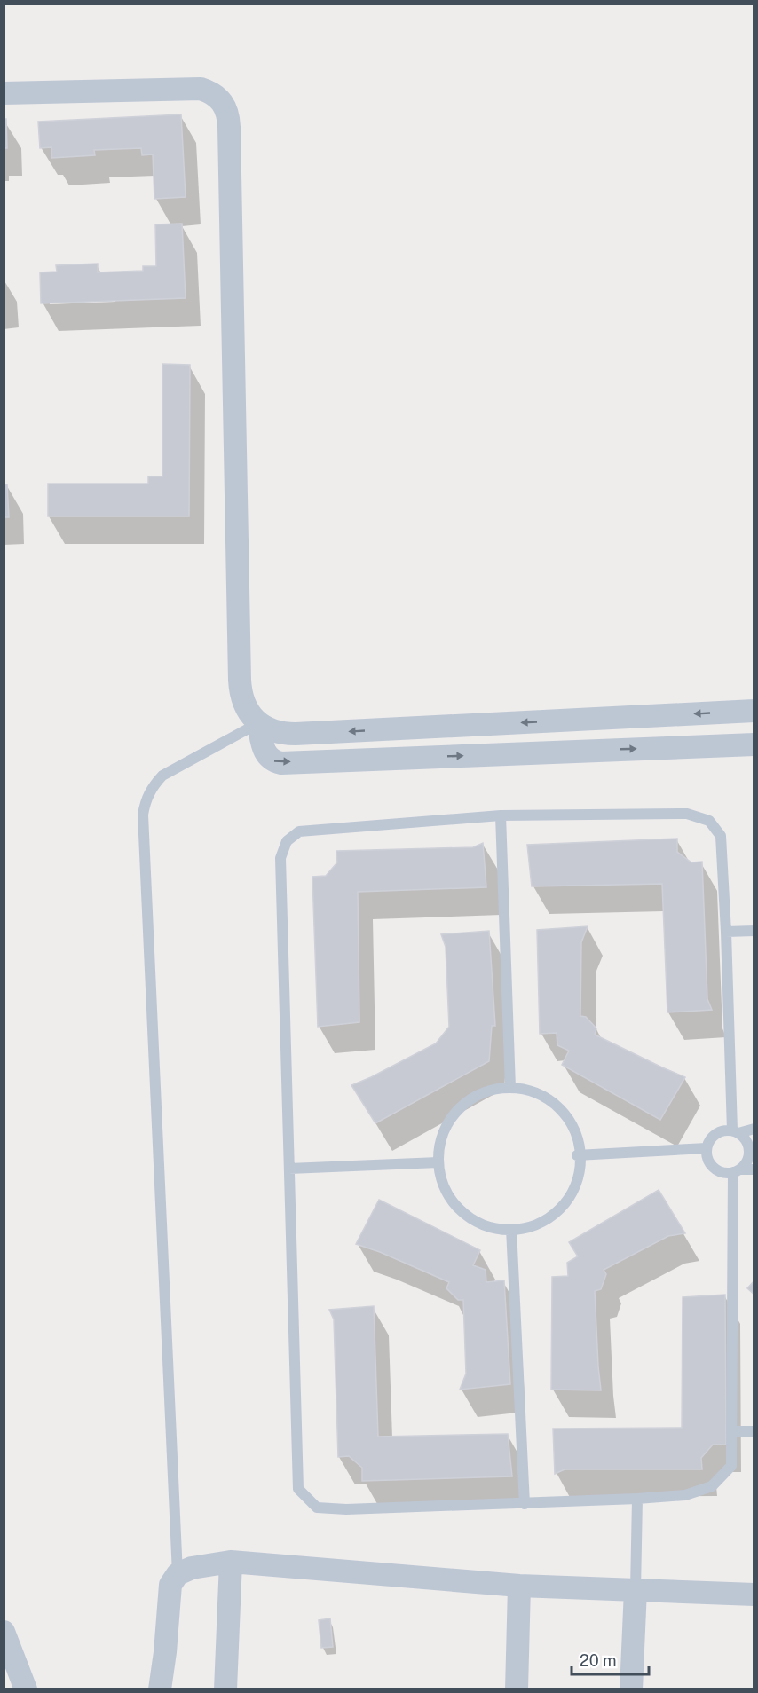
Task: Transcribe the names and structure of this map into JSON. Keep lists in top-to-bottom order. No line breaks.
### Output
{"scale_bar":"20 m"}
